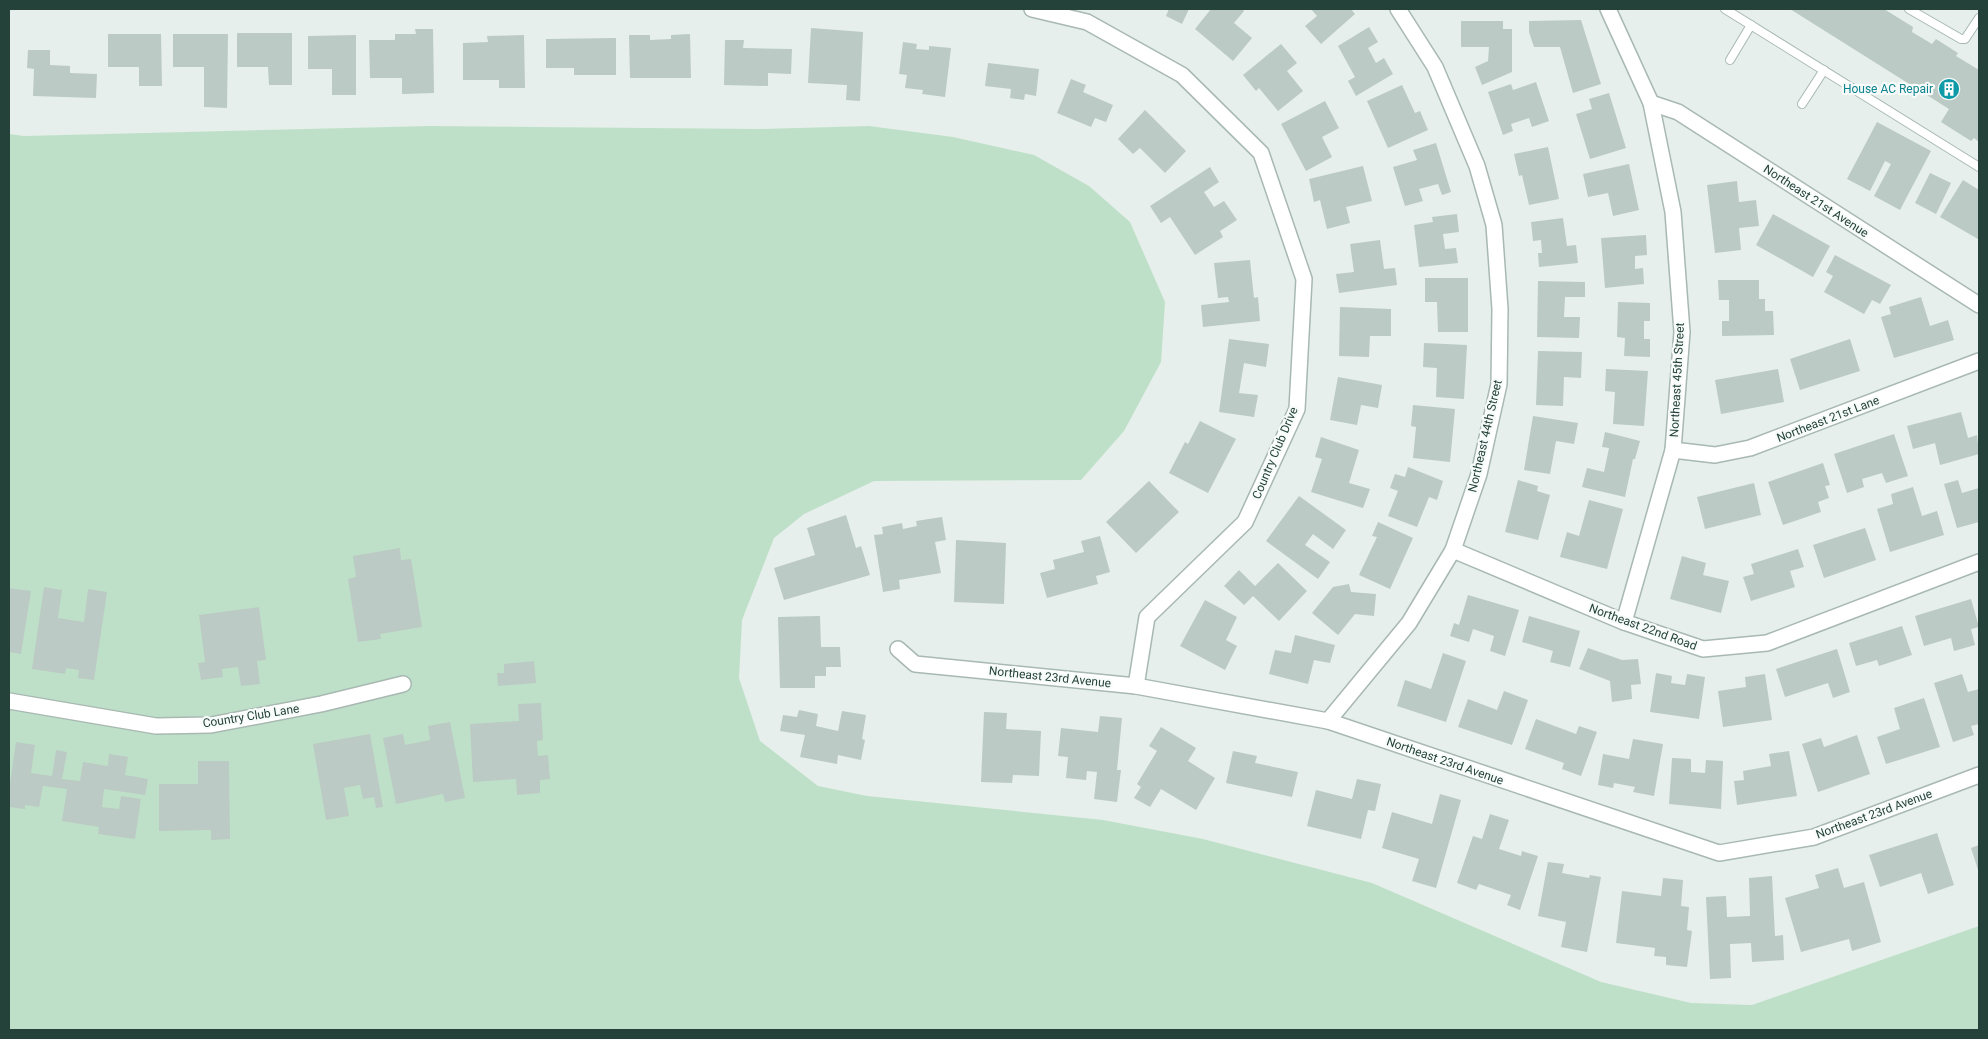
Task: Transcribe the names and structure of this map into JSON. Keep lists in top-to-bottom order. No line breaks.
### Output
{"streets":{"street":["Northeast 21st Avenue","Northeast 45th Street","Northeast 21st Lane","Northeast 44th Street","Country Club Drive","Northeast 22nd Road","Northeast 23rd Avenue","Country Club Lane"]},"crossings":[["Northeast 21st Avenue","Northeast 45th Street"],["Northeast 45th Street","Northeast 21st Lane"],["Northeast 45th Street","Northeast 22nd Road"],["Northeast 44th Street","Northeast 22nd Road"],["Northeast 44th Street","Northeast 23rd Avenue"],["Country Club Drive","Northeast 23rd Avenue"]],"places":{"building":["House AC Repair"]}}
